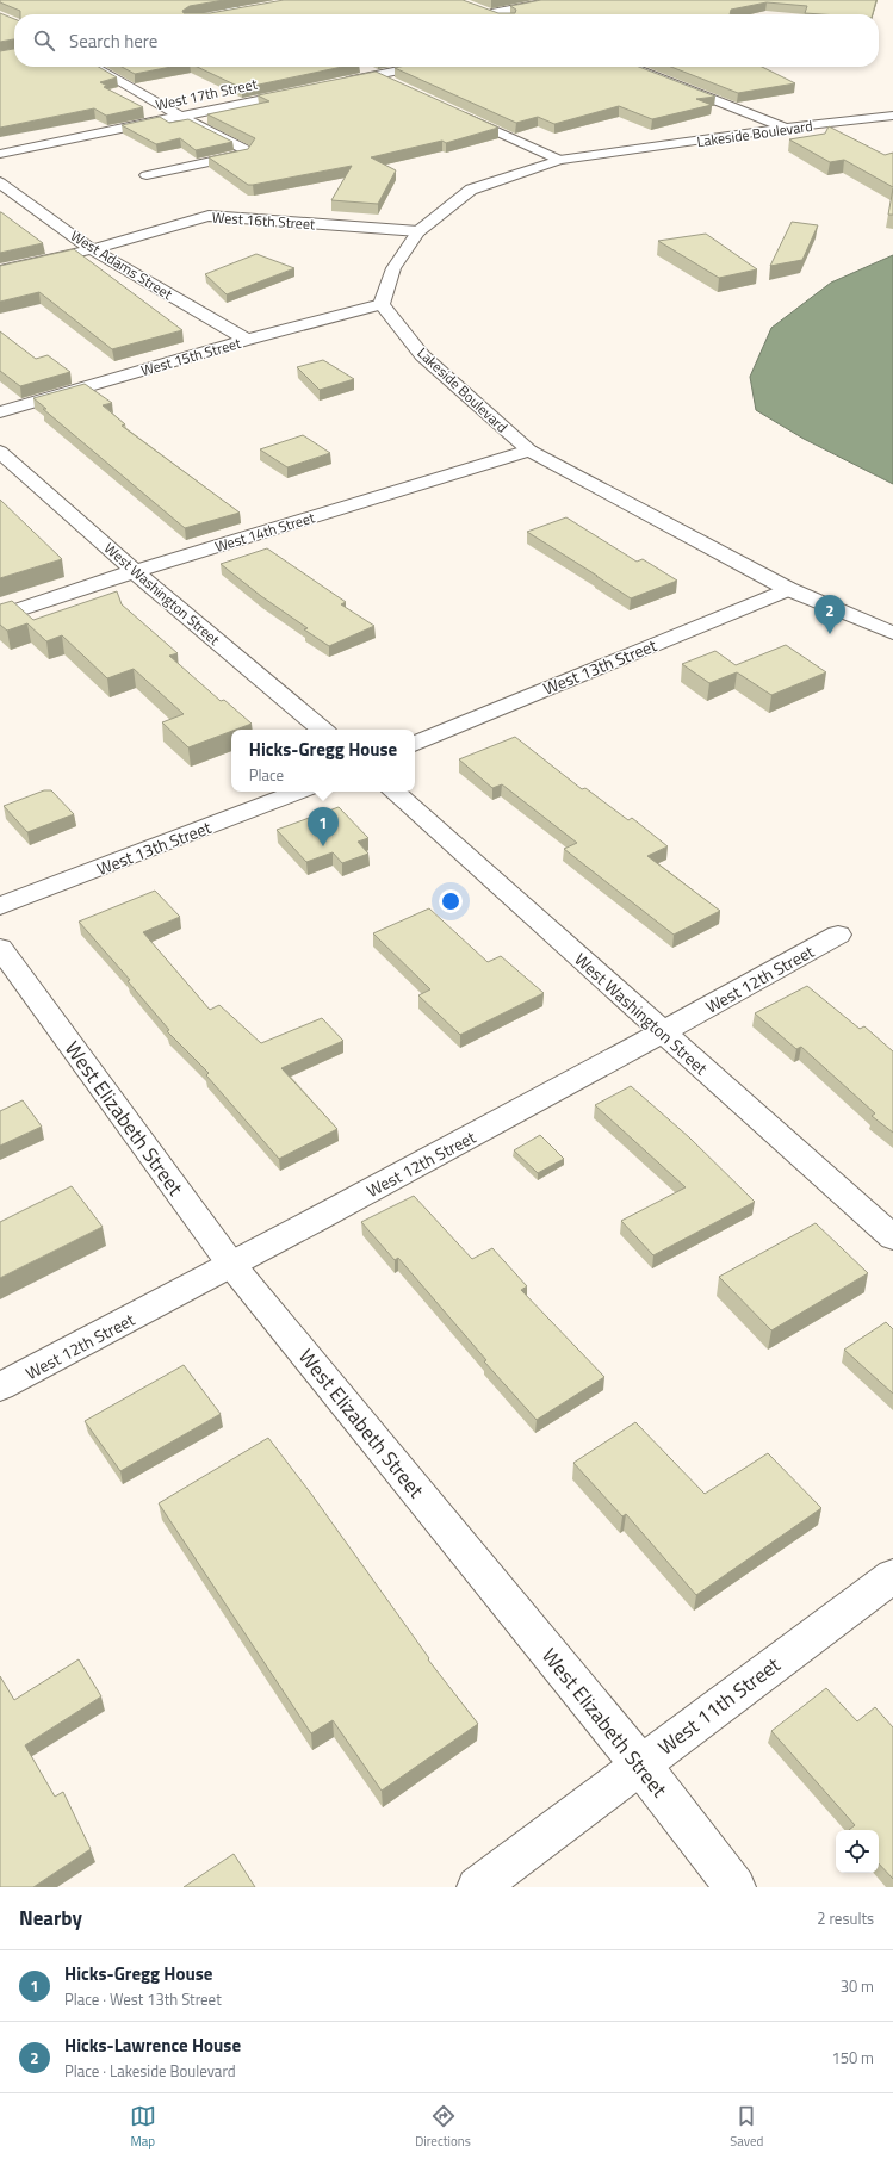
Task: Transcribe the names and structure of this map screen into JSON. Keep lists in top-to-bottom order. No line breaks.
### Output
{"streets":{"street":["West 17th Street","Lakeside Boulevard","West 16th Street","West Adams Street","West 15th Street","West 14th Street","West Washington Street","West 13th Street","West 12th Street","West Elizabeth Street","West 11th Street"]},"crossings":[["Lakeside Boulevard","West 16th Street"],["Lakeside Boulevard","West 15th Street"],["Lakeside Boulevard","West 14th Street"],["Lakeside Boulevard","West 13th Street"],["West 16th Street","West Adams Street"],["West Adams Street","West 15th Street"],["West 14th Street","West Washington Street"],["West Washington Street","West 12th Street"],["West 12th Street","West Elizabeth Street"],["West Elizabeth Street","West 11th Street"]],"page":{"search":"Search here","pins":["2","1"],"popup":["Hicks-Gregg House","Place"],"heading":["Nearby","2 results"],"list":[{"mark":"1","name":"Hicks-Gregg House","note":"Place · West 13th Street","value":"30 m"},{"mark":"2","name":"Hicks-Lawrence House","note":"Place · Lakeside Boulevard","value":"150 m"}],"nav":["Map","Directions","Saved"]}}
